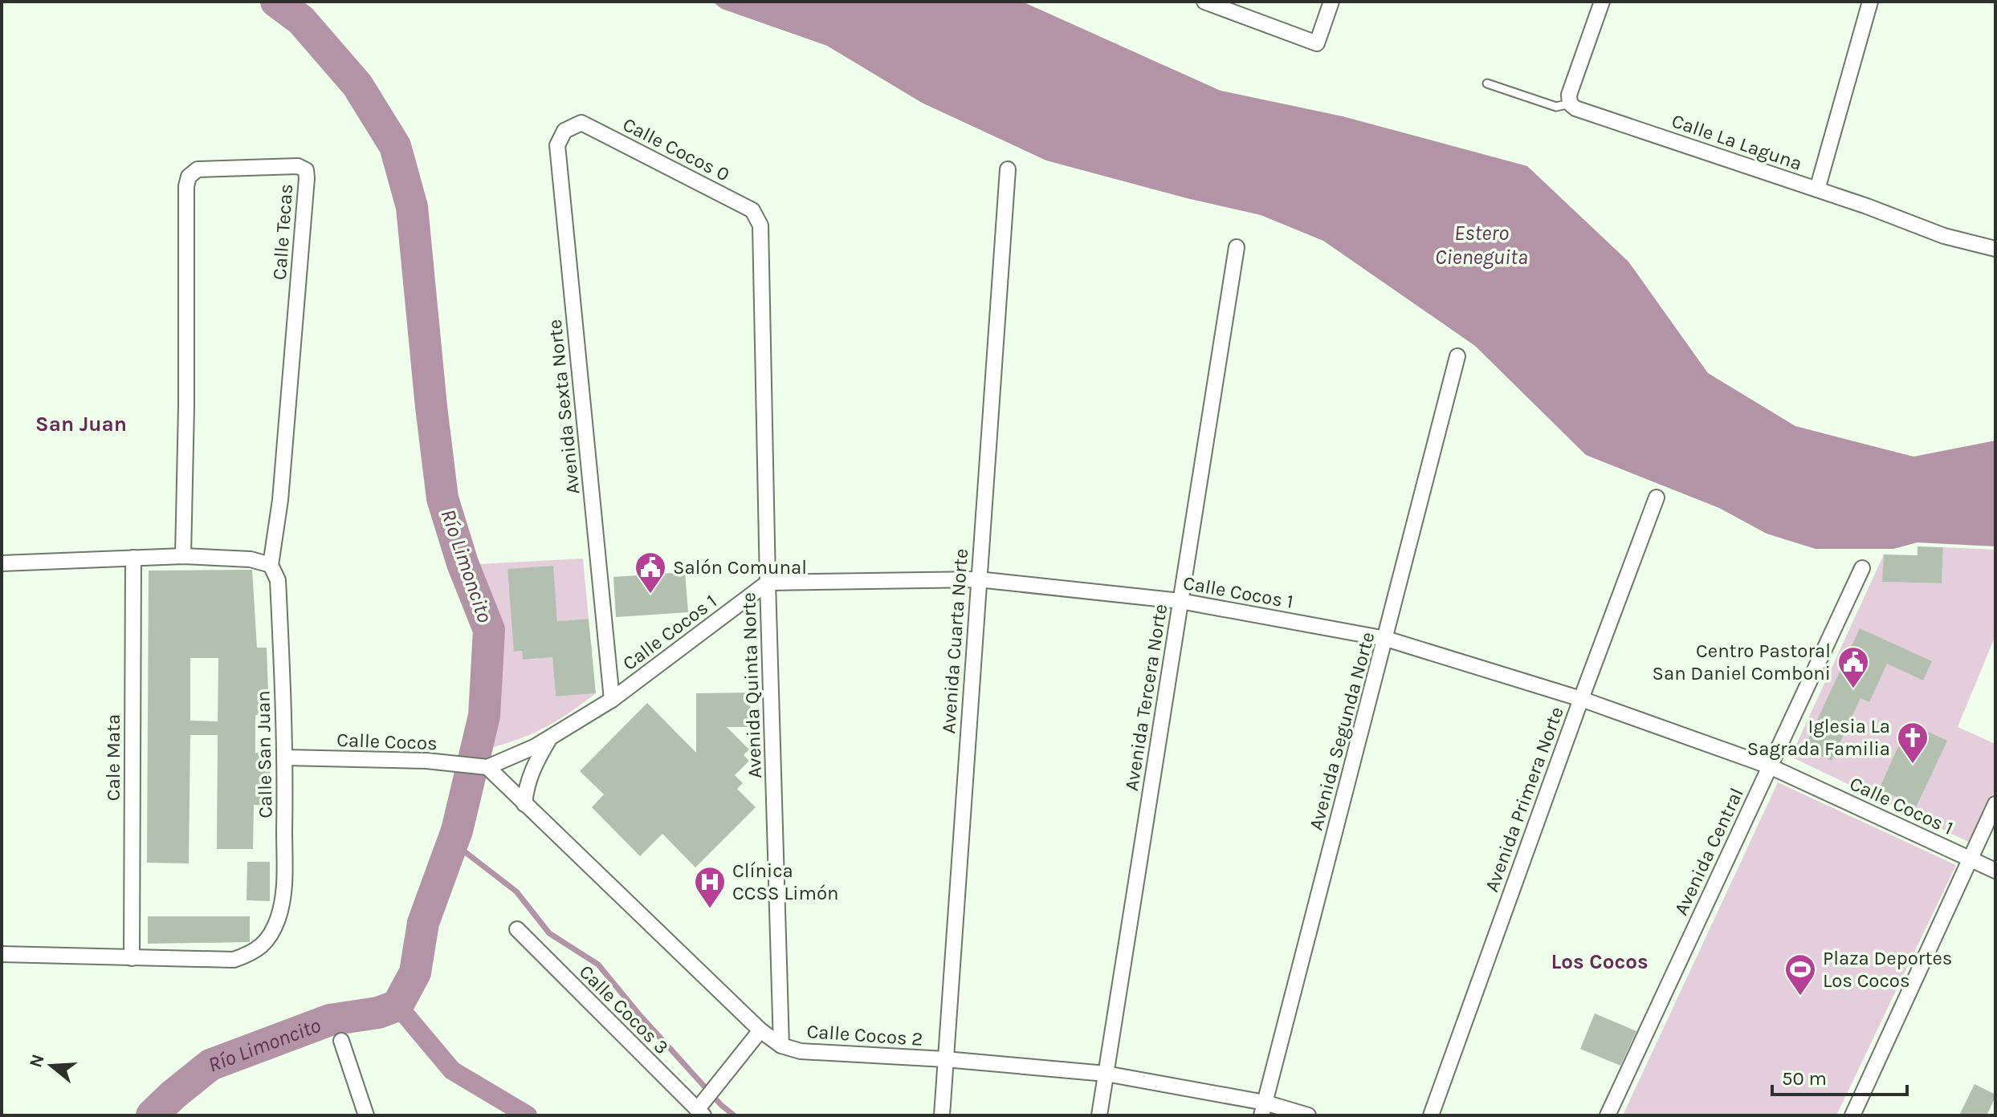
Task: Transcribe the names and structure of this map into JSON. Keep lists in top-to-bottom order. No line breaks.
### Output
{"streets":{"street":["Calle La Laguna","Calle Cocos 0","Calle Tecas","Avenida Sexta Norte","Calle Cocos 1","Avenida Cuarta Norte","Avenida Quinta Norte","Avenida Tercera Norte","Avenida Segunda Norte","Calle Cocos","Calle San Juan","Cale Mata","Avenida Primera Norte","Avenida Central","Calle Cocos 3","Calle Cocos 2"]},"crossings":[["Calle Cocos 0","Avenida Sexta Norte"],["Calle Cocos 0","Avenida Quinta Norte"],["Calle Tecas","Calle San Juan"],["Avenida Sexta Norte","Calle Cocos 1"],["Calle Cocos 1","Avenida Cuarta Norte"],["Calle Cocos 1","Avenida Quinta Norte"],["Calle Cocos 1","Avenida Tercera Norte"],["Calle Cocos 1","Avenida Segunda Norte"],["Calle Cocos 1","Calle Cocos"],["Calle Cocos 1","Avenida Primera Norte"],["Calle Cocos 1","Avenida Central"],["Calle Cocos 1","Calle Cocos 2"],["Avenida Cuarta Norte","Calle Cocos 2"],["Avenida Quinta Norte","Calle Cocos 2"],["Avenida Tercera Norte","Calle Cocos 2"],["Avenida Segunda Norte","Calle Cocos 2"],["Calle Cocos","Calle San Juan"],["Calle Cocos","Calle Cocos 2"],["Calle San Juan","Cale Mata"]],"districts":["San Juan","Los Cocos"],"water":["Estero Cieneguita","Río Limoncito"],"places":{"public building":["Salón Comunal","Centro Pastoral San Daniel Comboni"],"church":["Iglesia La Sagrada Familia"],"hospital":["Clínica CCSS Limón"],"sports":["Plaza Deportes Los Cocos"]},"scale_bar":"50 m","north":"left"}
